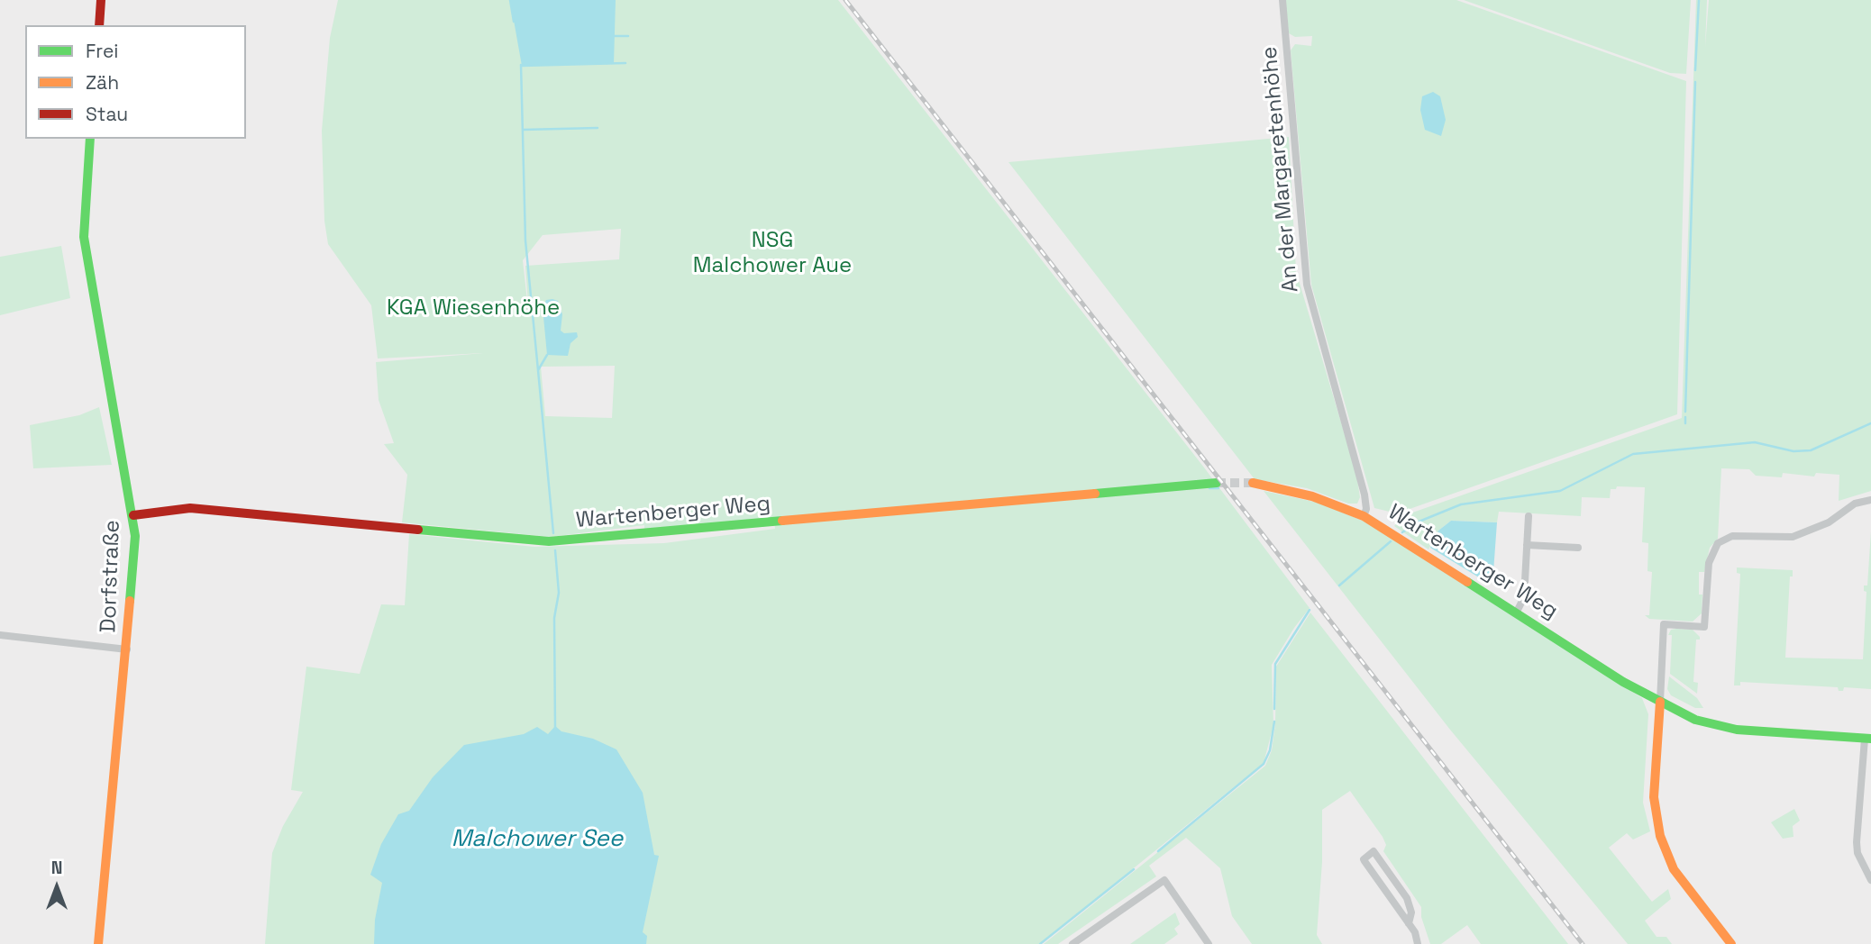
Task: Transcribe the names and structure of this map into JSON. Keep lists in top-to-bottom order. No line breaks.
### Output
{"streets":{"main road":["Wartenberger Weg","Dorfstraße"],"street":["An der Margaretenhöhe"]},"crossings":[["An der Margaretenhöhe","Wartenberger Weg"],["Wartenberger Weg","Dorfstraße"]],"water":["Malchower See"],"parks":["NSG Malchower Aue","KGA Wiesenhöhe"],"legend":["Frei","Zäh","Stau"],"north":"top"}
